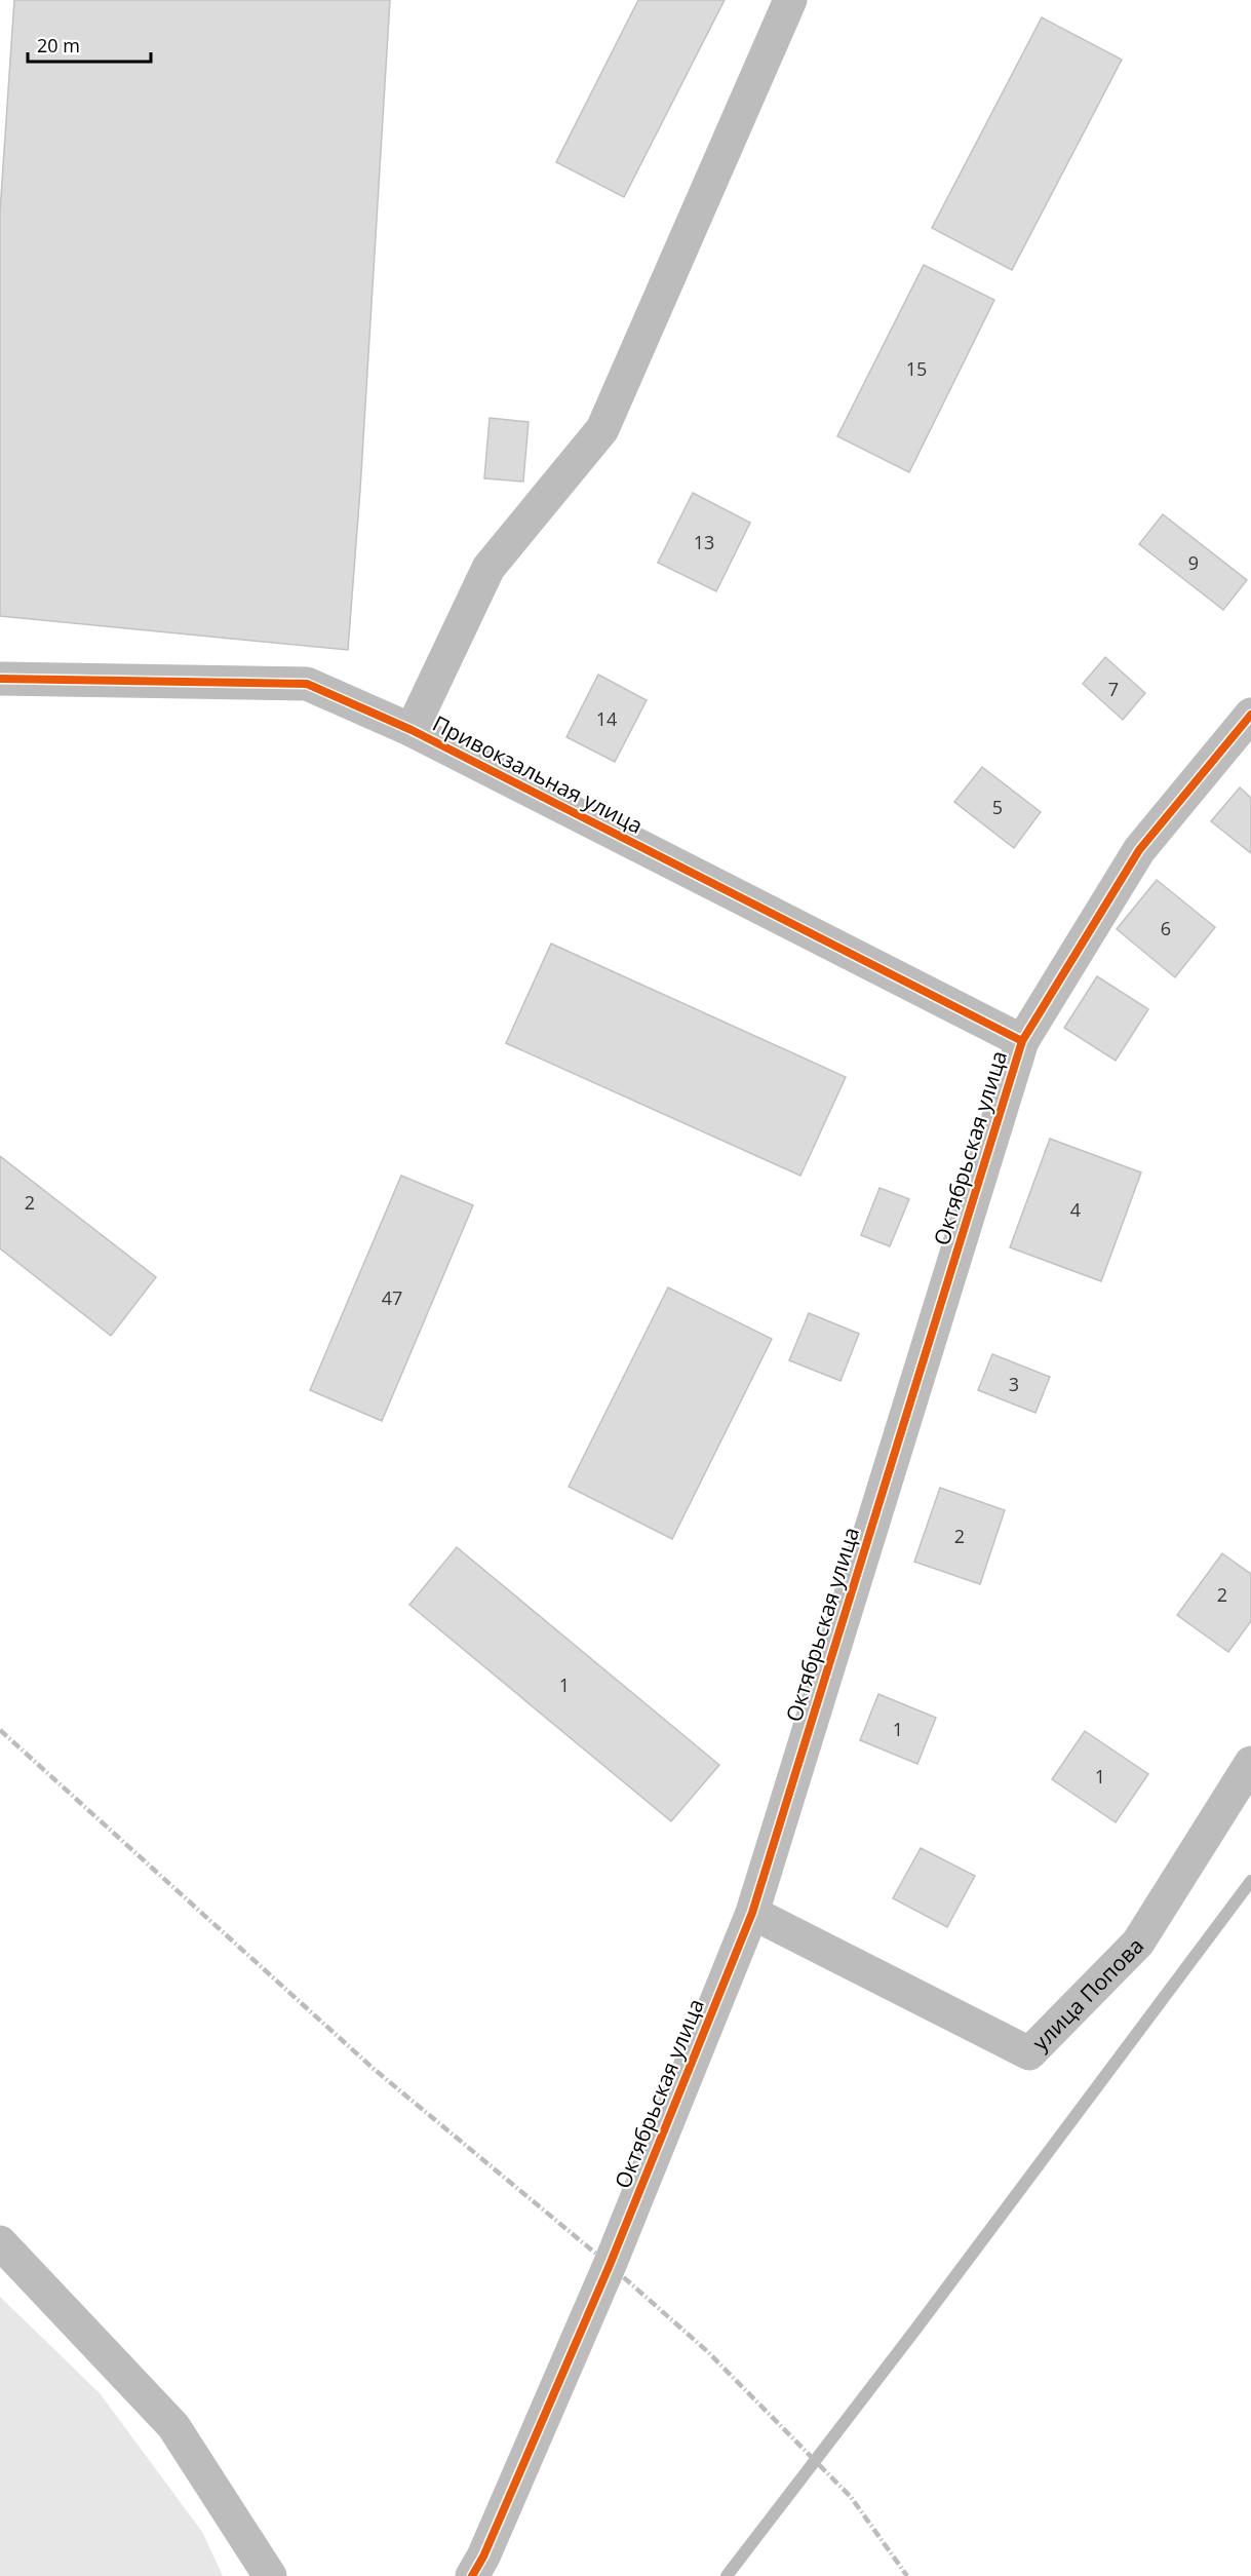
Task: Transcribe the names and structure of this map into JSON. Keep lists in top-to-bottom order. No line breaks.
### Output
{"streets":{"street":["Привокзальная улица","Октябрьская улица","улица Попова"]},"crossings":[["Привокзальная улица","Октябрьская улица"],["Октябрьская улица","улица Попова"]],"house_numbers":["15","13","9","7","14","5","6","2","4","47","3","2","2","1","1","1"],"scale_bar":"20 m"}
